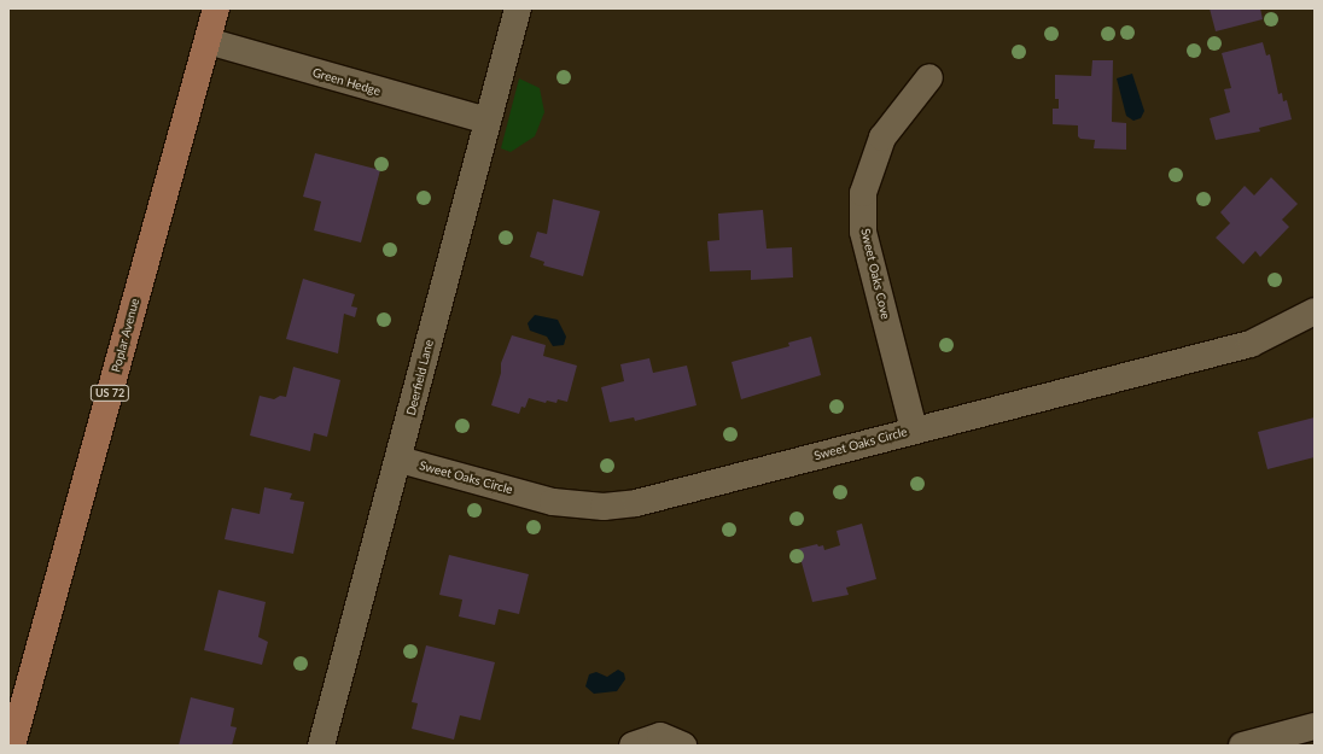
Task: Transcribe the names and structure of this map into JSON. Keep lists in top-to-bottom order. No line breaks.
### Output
{"streets":{"main road":["Poplar Avenue","US 72"],"street":["Green Hedge","Sweet Oaks Cove","Deerfield Lane","Sweet Oaks Circle"]},"crossings":[["Green Hedge","Poplar Avenue"],["Green Hedge","Deerfield Lane"],["Sweet Oaks Cove","Sweet Oaks Circle"],["Deerfield Lane","Sweet Oaks Circle"]]}
